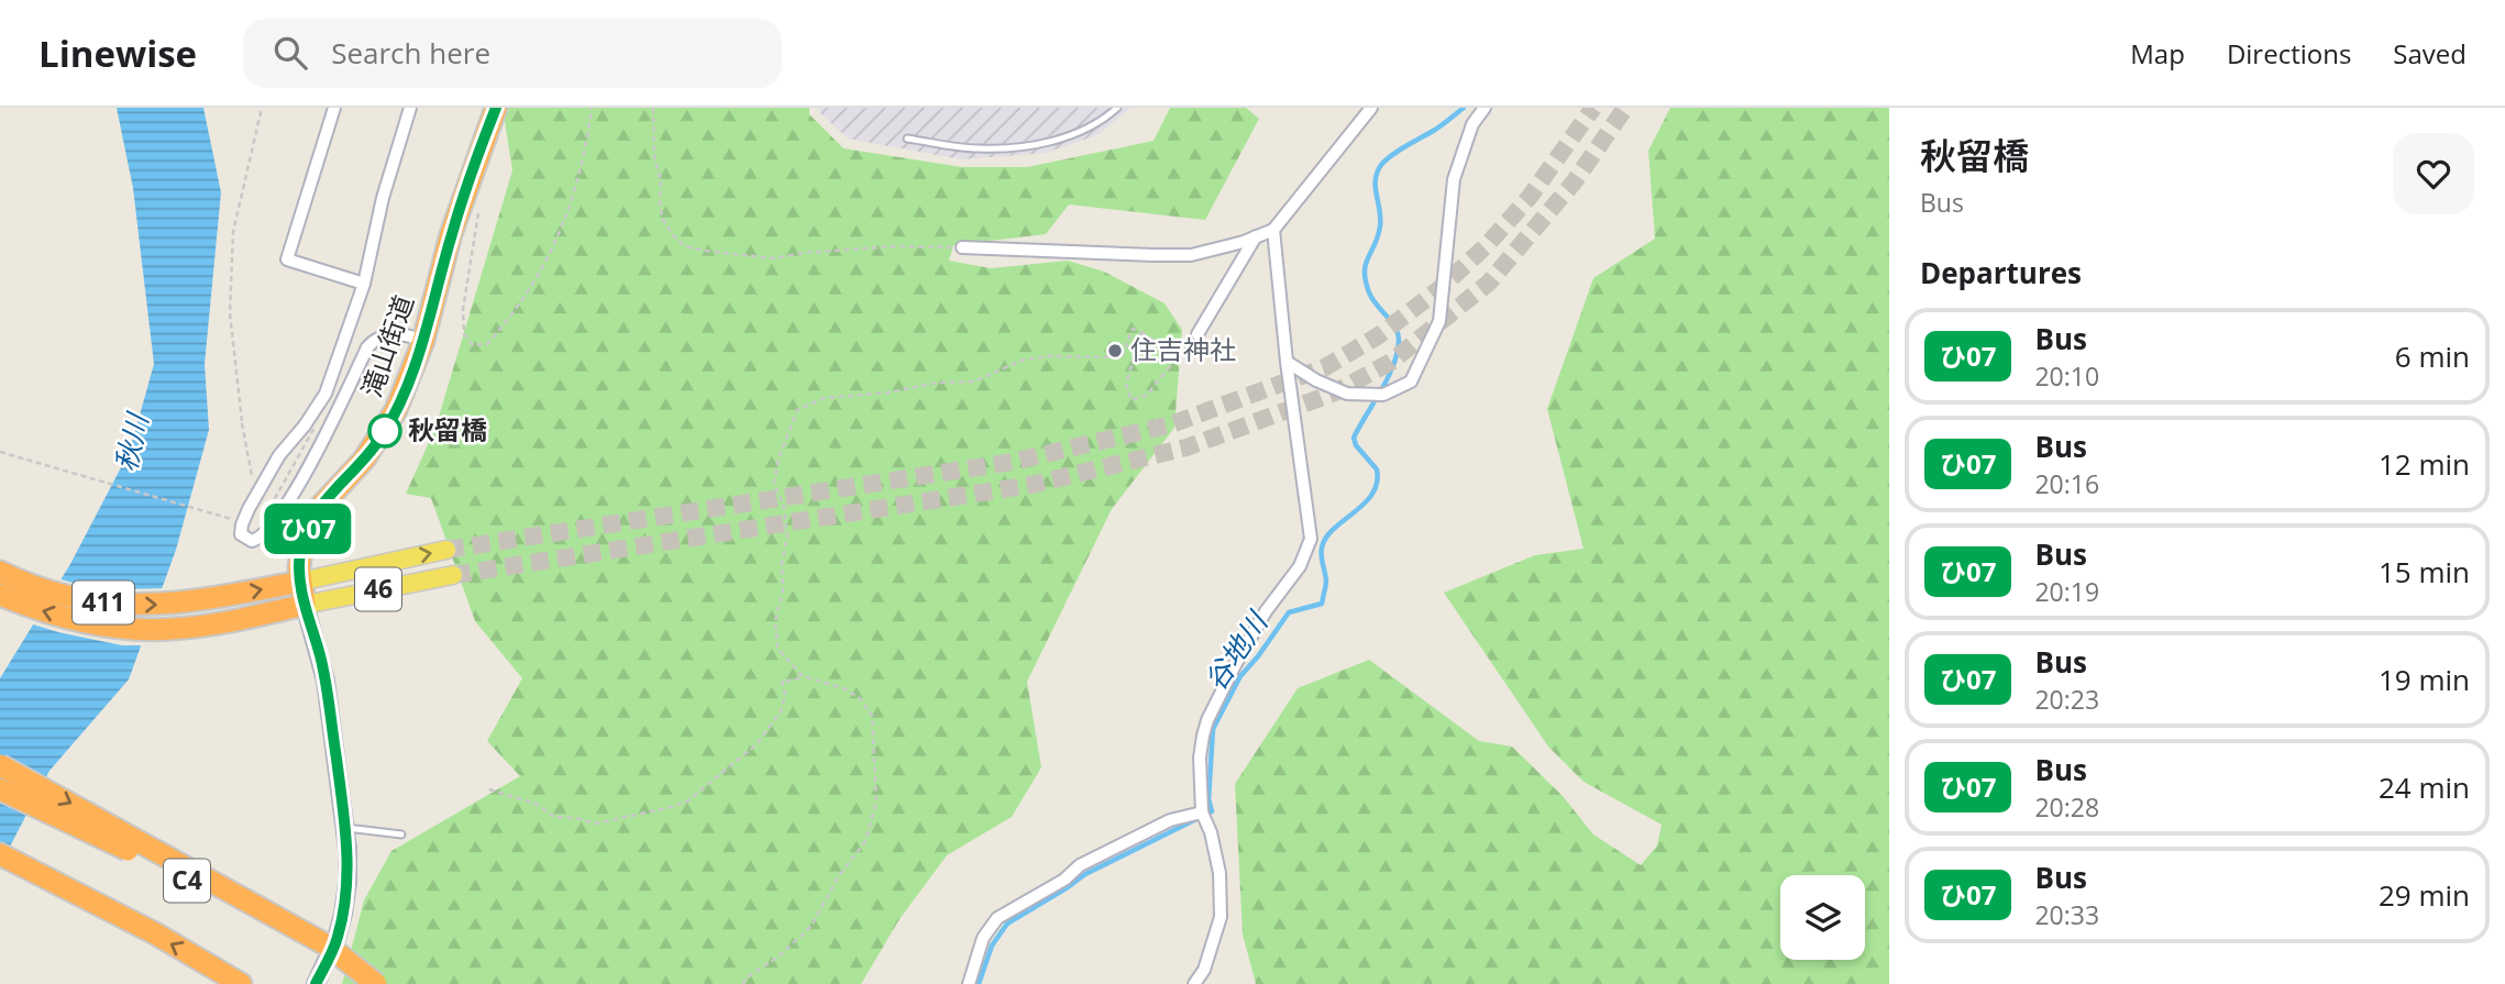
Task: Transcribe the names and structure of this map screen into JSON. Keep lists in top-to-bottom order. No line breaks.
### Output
{"streets":{"highway":["滝山街道","411","C4"],"main road":["46"]},"crossings":[["滝山街道","46"],["滝山街道","411"],["46","411"]],"water":["秋川","谷地川"],"places":["住吉神社","秋留橋"],"lines":["bus line ひ07"],"page":{"header":"Linewise","search":"Search here","nav":["Map","Directions","Saved"],"on_map":"ひ07","heading":[["秋留橋","Bus"],"Departures"],"list":[{"mark":"ひ07","name":"Bus","note":"20:10","value":"6 min"},{"mark":"ひ07","name":"Bus","note":"20:16","value":"12 min"},{"mark":"ひ07","name":"Bus","note":"20:19","value":"15 min"},{"mark":"ひ07","name":"Bus","note":"20:23","value":"19 min"},{"mark":"ひ07","name":"Bus","note":"20:28","value":"24 min"},{"mark":"ひ07","name":"Bus","note":"20:33","value":"29 min"}]}}
